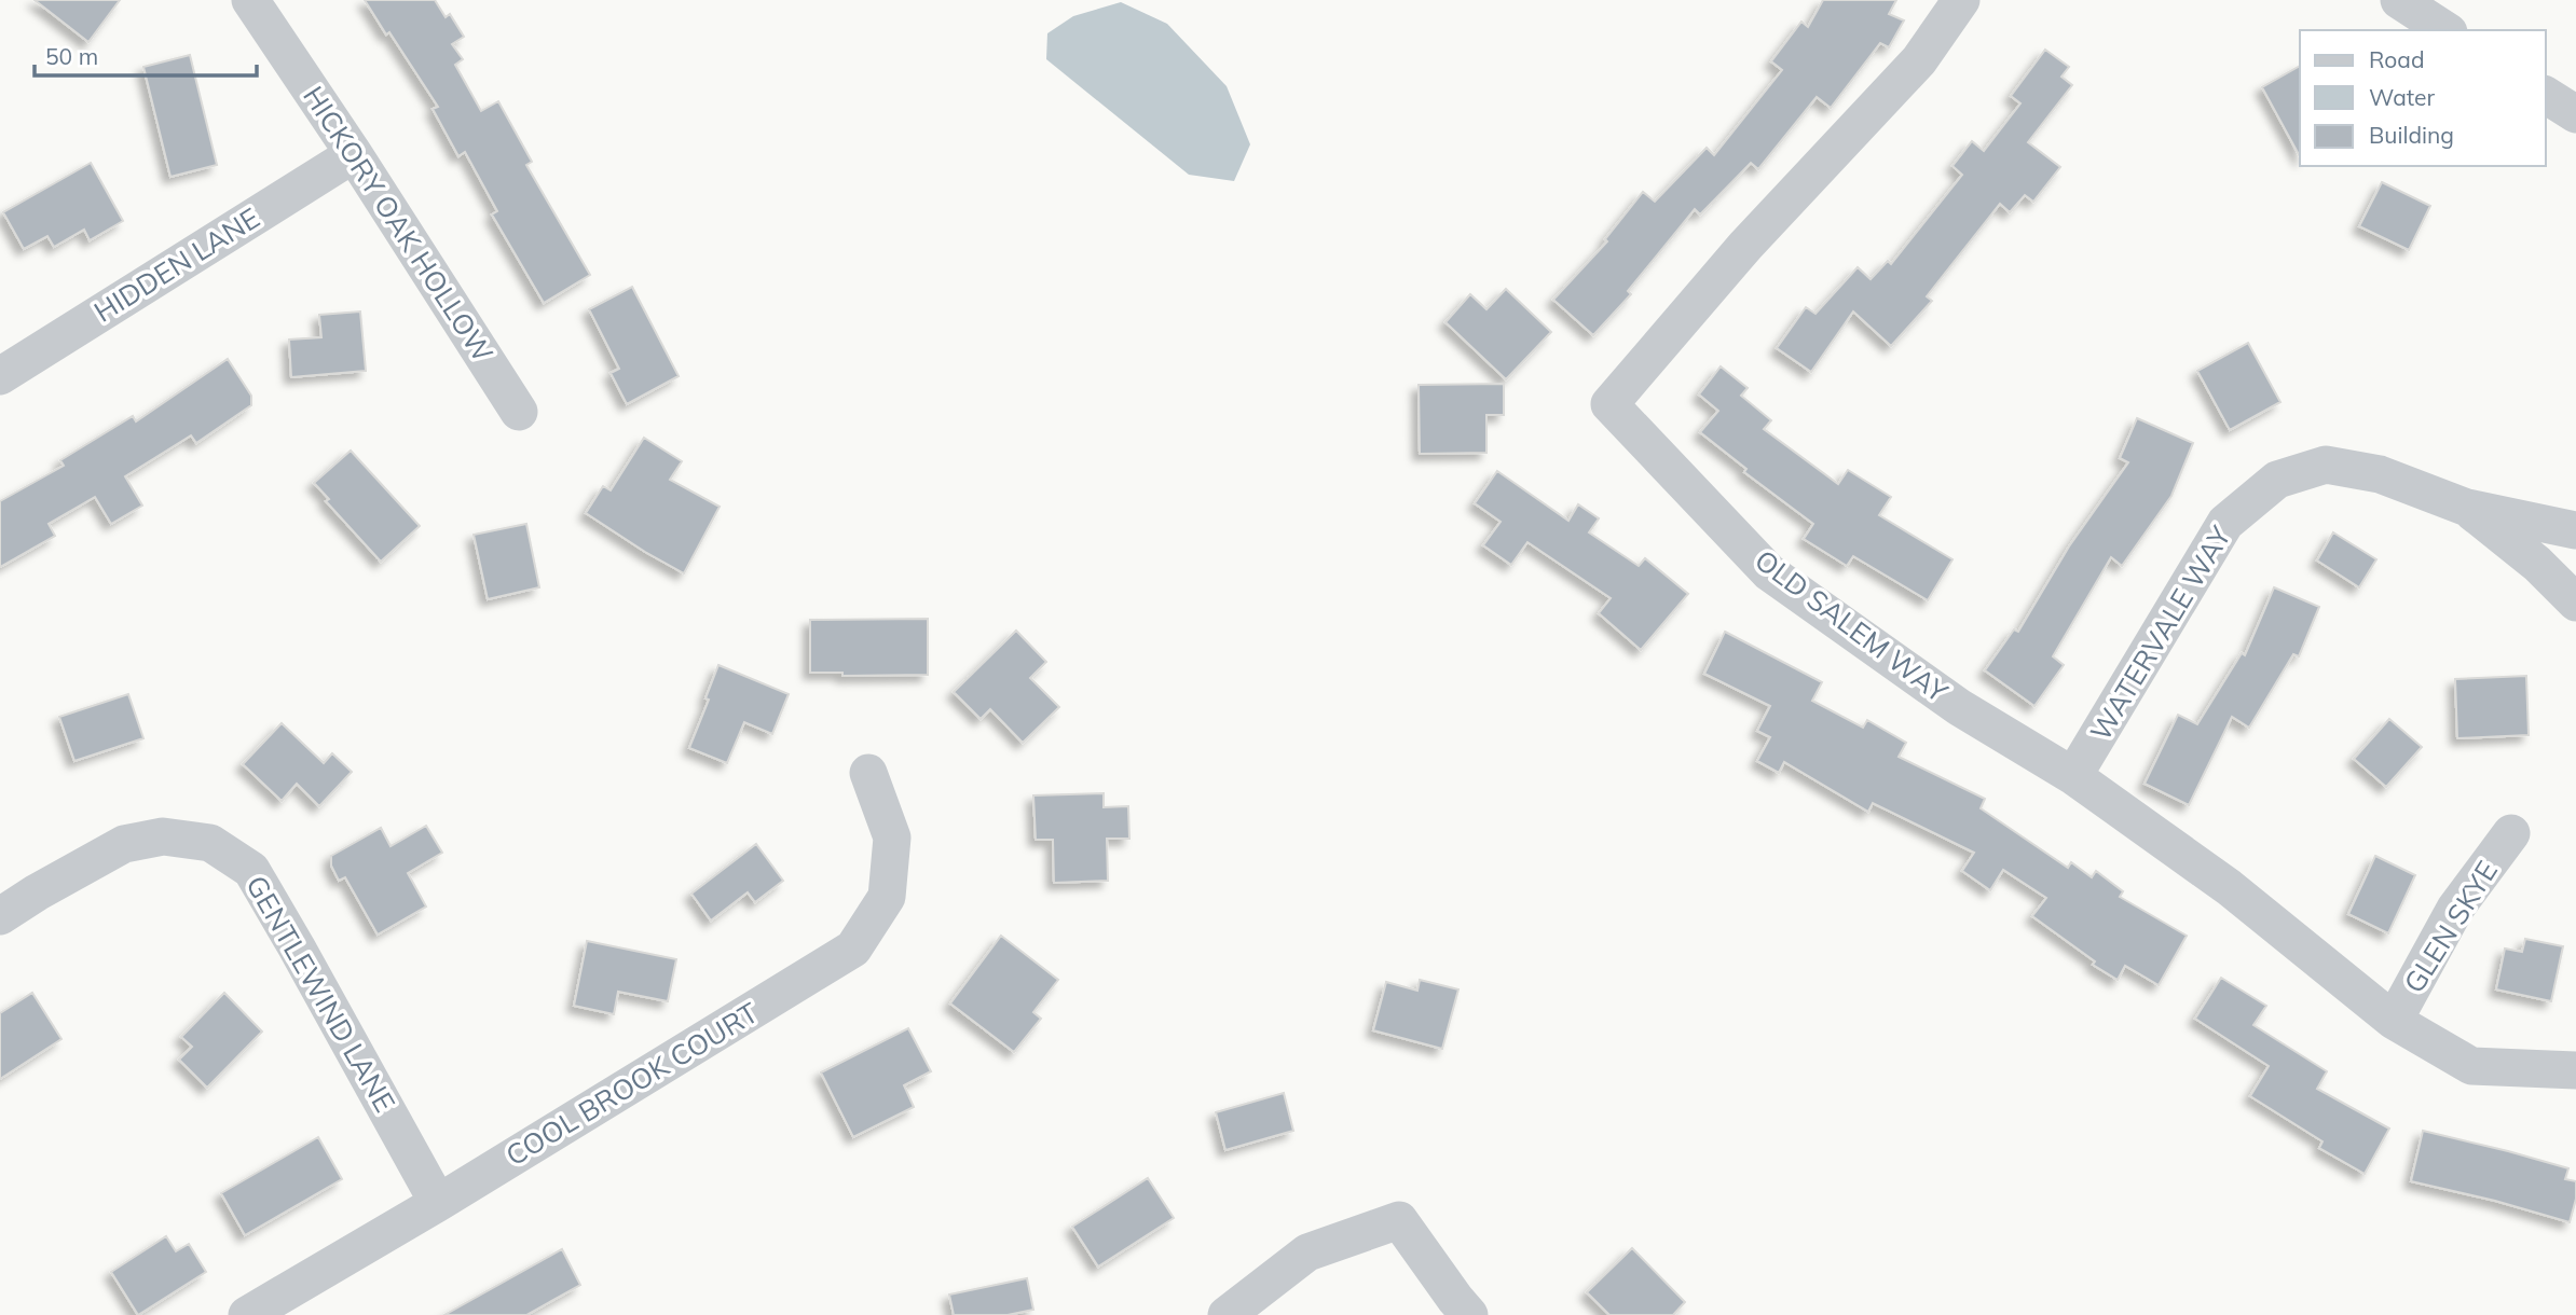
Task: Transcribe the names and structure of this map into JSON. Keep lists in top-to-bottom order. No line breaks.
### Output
{"streets":{"street":["HICKORY OAK HOLLOW","HIDDEN LANE","OLD SALEM WAY","WATERVALE WAY","GLEN SKYE","GENTLEWIND LANE","COOL BROOK COURT"]},"crossings":[["HICKORY OAK HOLLOW","HIDDEN LANE"],["OLD SALEM WAY","WATERVALE WAY"],["OLD SALEM WAY","GLEN SKYE"],["GENTLEWIND LANE","COOL BROOK COURT"]],"legend":["Road","Water","Building"],"scale_bar":"50 m"}
